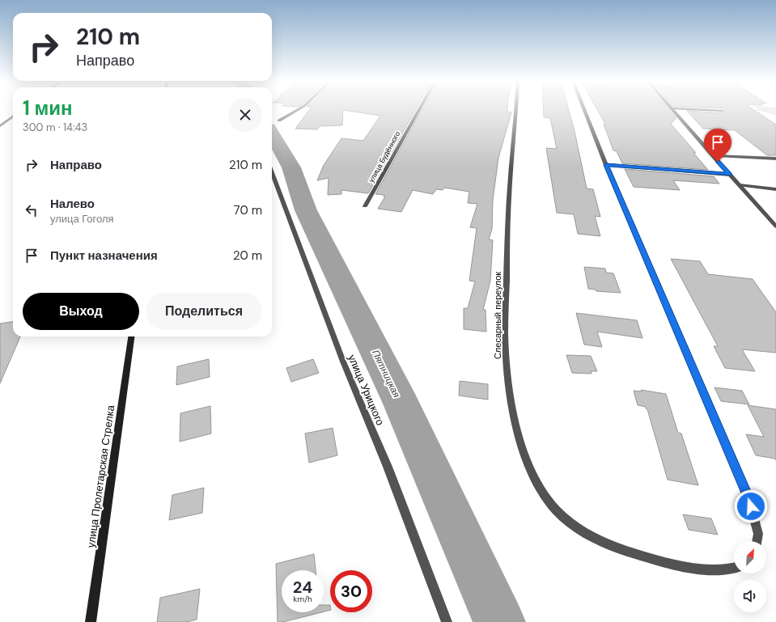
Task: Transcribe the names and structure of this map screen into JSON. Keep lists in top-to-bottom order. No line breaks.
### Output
{"streets":{"street":["улица Будённого","Слесарный переулок","улица Урицкого","улица Пролетарская Стрелка"]},"water":["Пятницкая"],"north":"top right","page":{"turn":["210 m","Направо"],"heading":["1 мин","300 m · 14:43"],"list":[{"name":"Направо","value":"210 m"},{"name":"Налево","note":"улица Гоголя","value":"70 m"},{"name":"Пункт назначения","value":"20 m"}],"buttons":["Выход","Поделиться"],"speed":"24 km/h","limit":"30"}}
